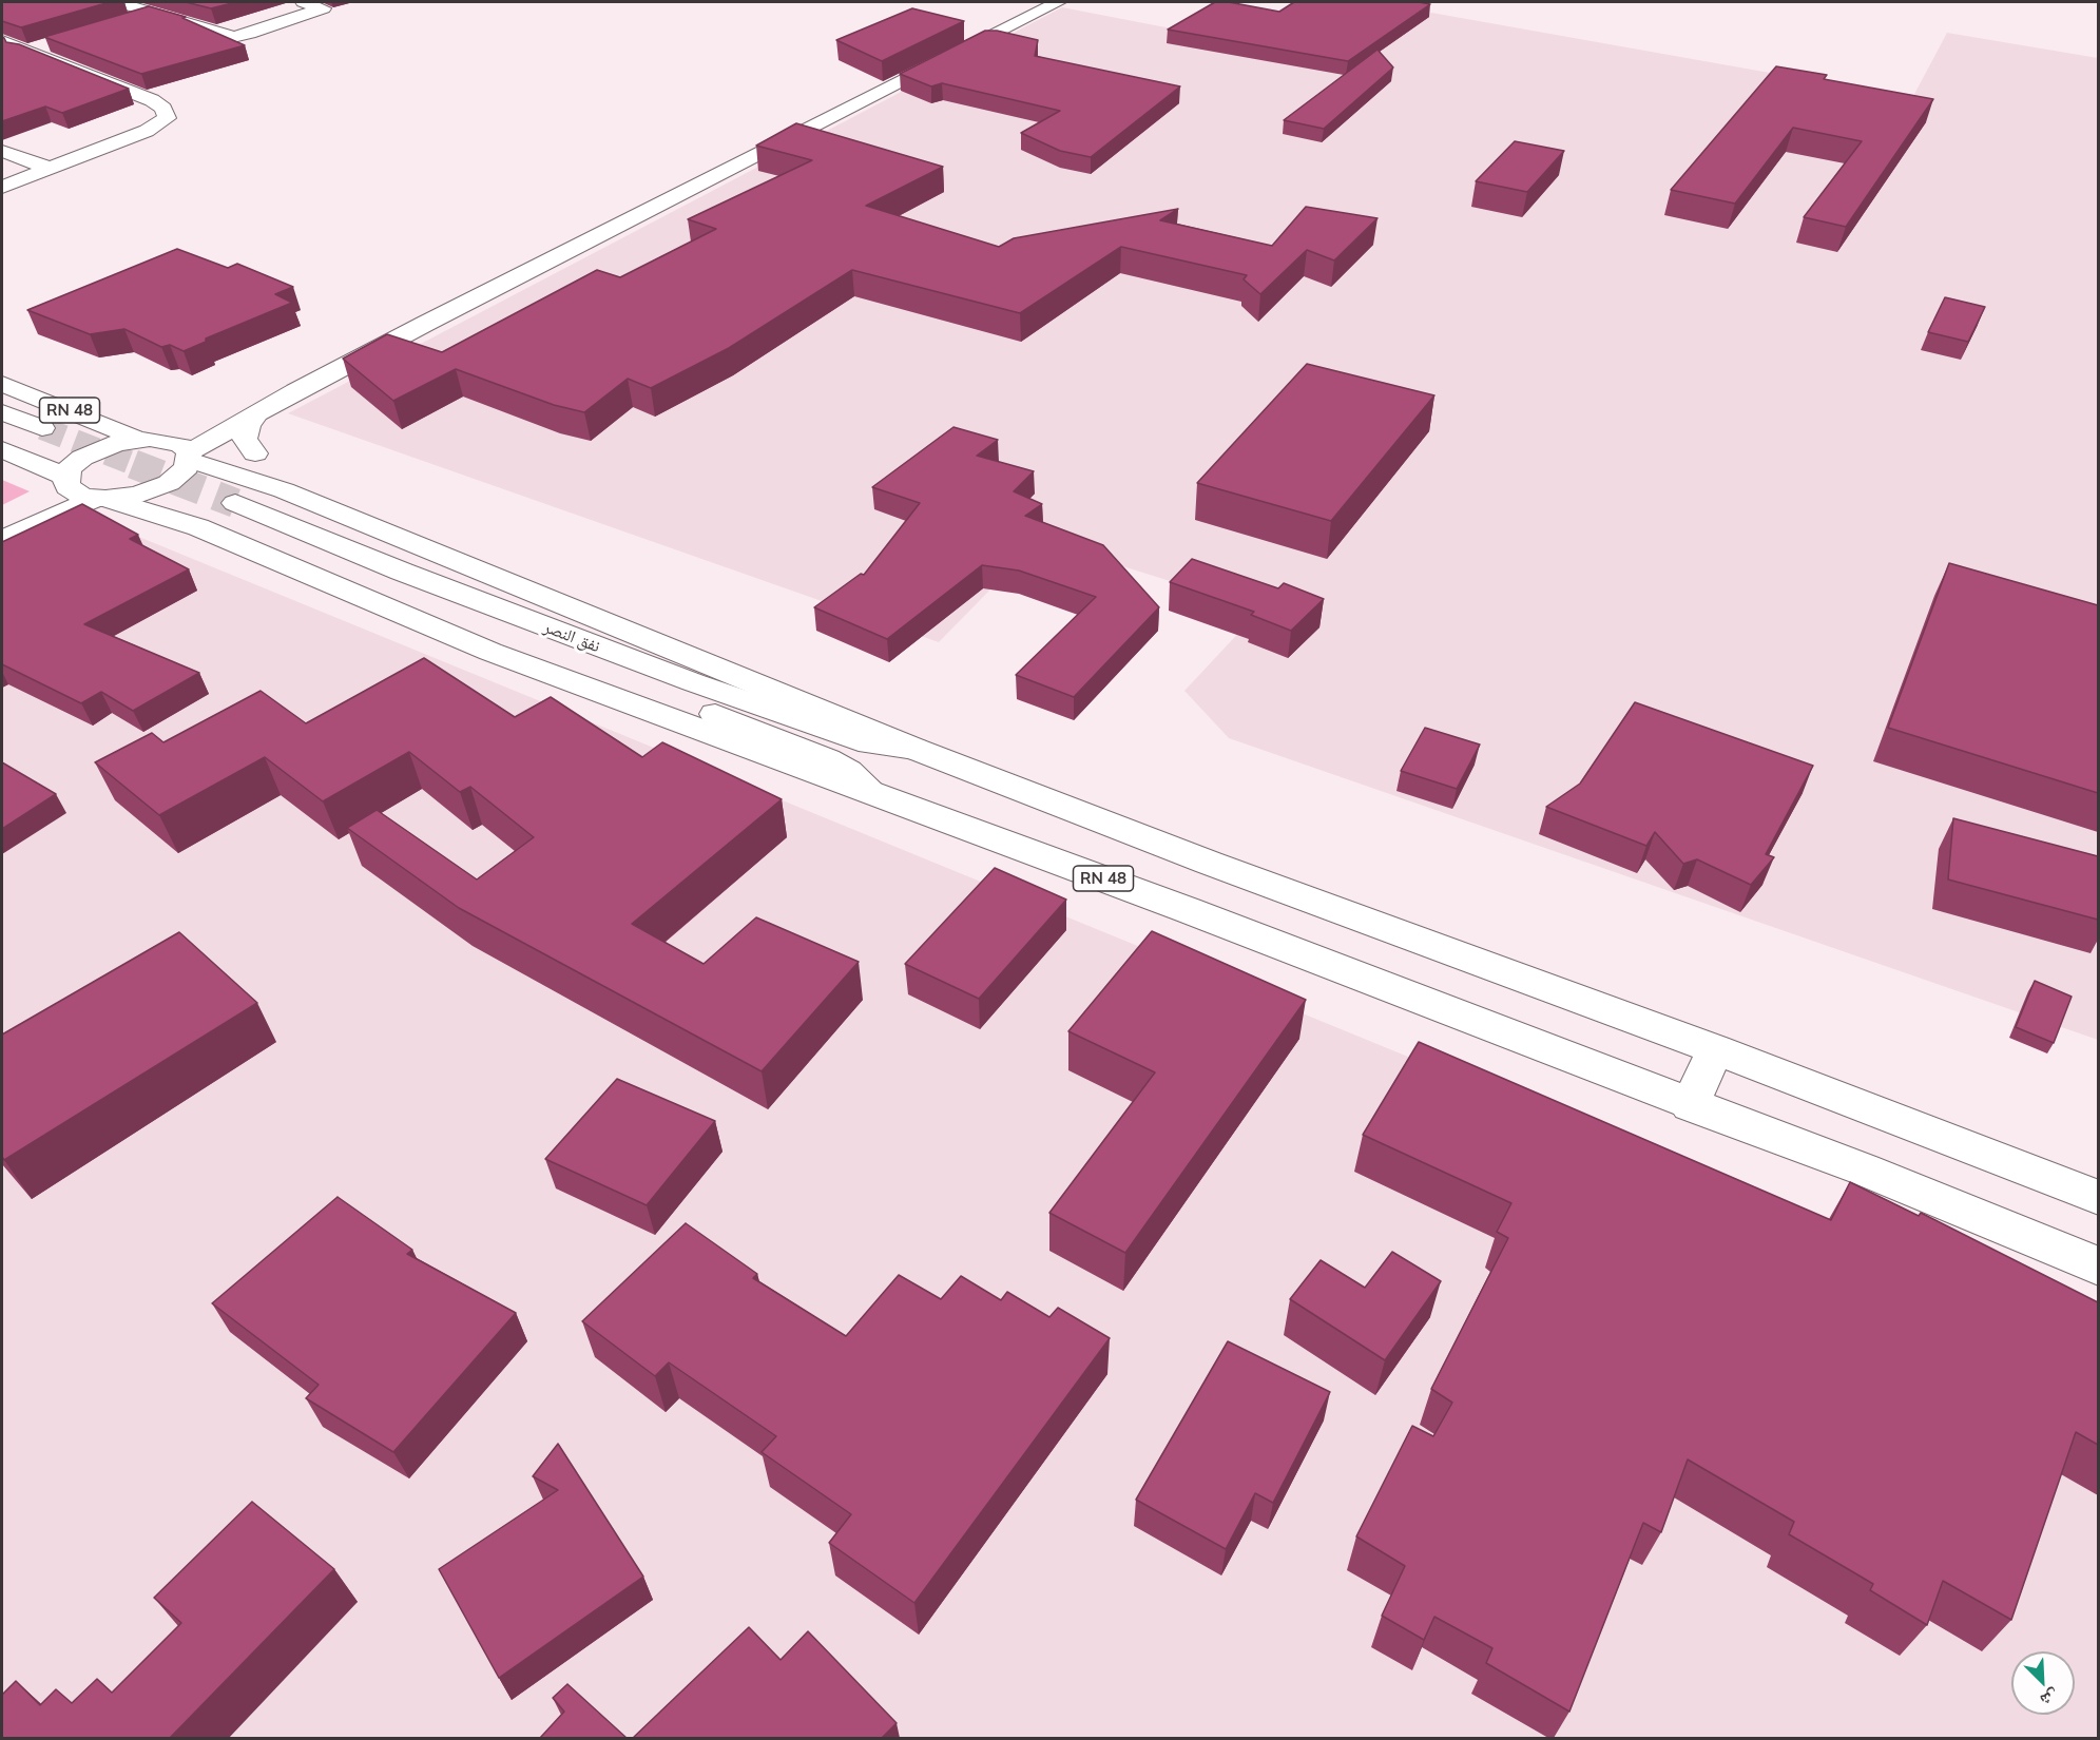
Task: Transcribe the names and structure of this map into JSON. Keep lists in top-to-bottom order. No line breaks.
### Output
{"streets":{"main road":["RN 48","نفق النصر"]},"crossings":[["RN 48","نفق النصر"]],"north":"bottom right"}
